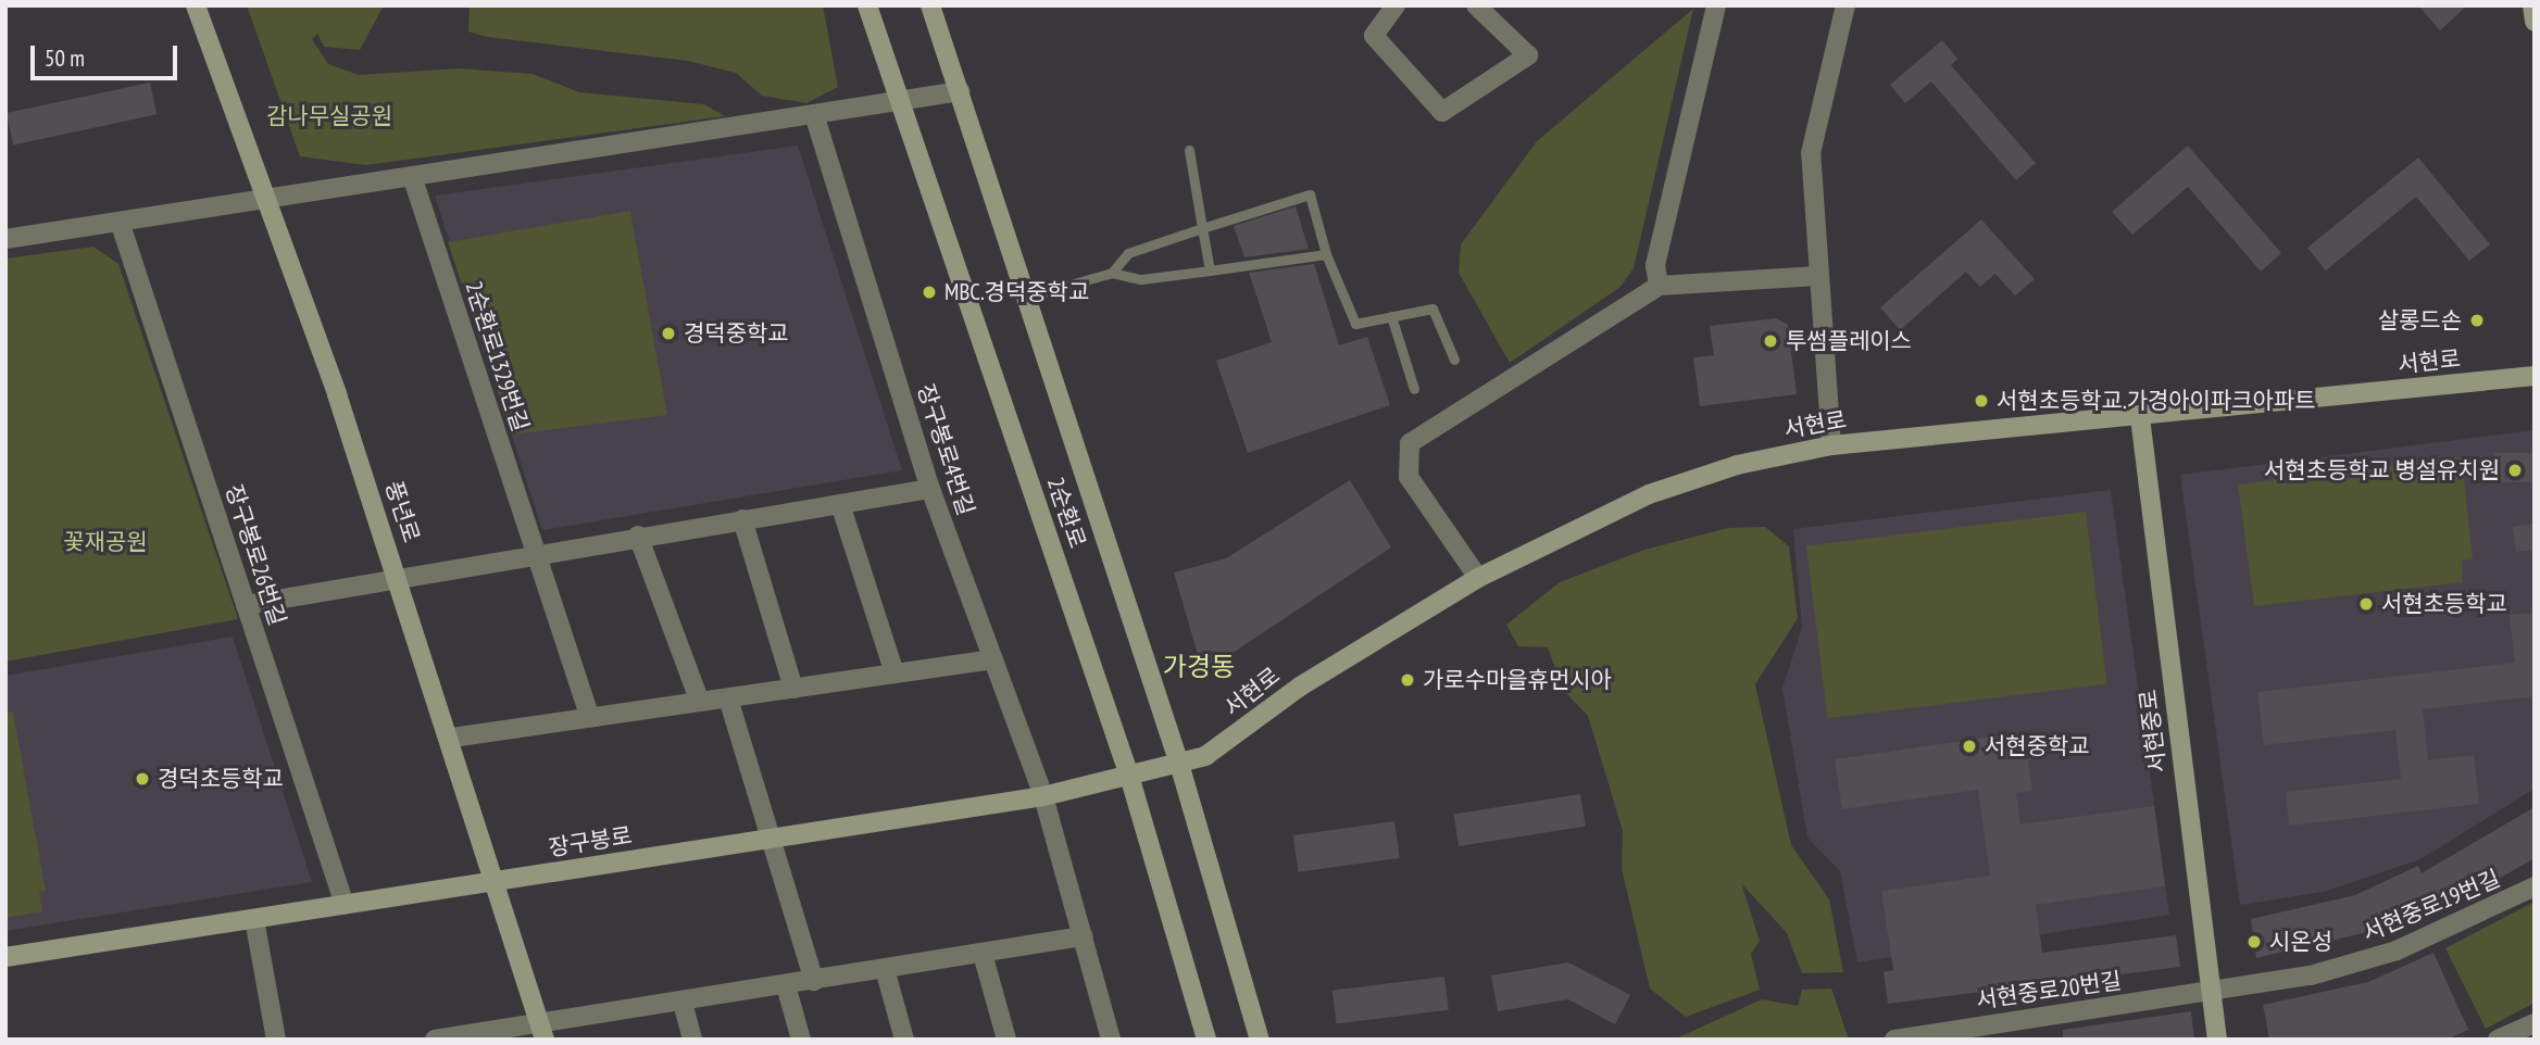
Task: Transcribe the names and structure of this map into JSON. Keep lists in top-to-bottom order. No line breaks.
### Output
{"streets":{"street":["2순환로1329번길","서현로","장구봉로4번길","풍년로","2순환로","장구봉로26번길","서현중로","장구봉로","서현중로19번길","서현중로20번길"]},"crossings":[["서현로","2순환로"],["서현로","서현중로"],["서현로","장구봉로"],["장구봉로4번길","장구봉로"],["풍년로","장구봉로"],["2순환로","장구봉로"],["장구봉로26번길","장구봉로"],["서현중로","서현중로19번길"],["서현중로","서현중로20번길"],["서현중로19번길","서현중로20번길"]],"districts":["가경동"],"parks":["감나무실공원","꽃재공원"],"places":["MBC.경덕중학교","살롱드손","경덕중학교","투썸플레이스","서현초등학교.가경아이파크아파트","서현초등학교 병설유치원","서현초등학교","가로수마을휴먼시아","서현중학교","경덕초등학교","시온성"],"scale_bar":"50 m"}
